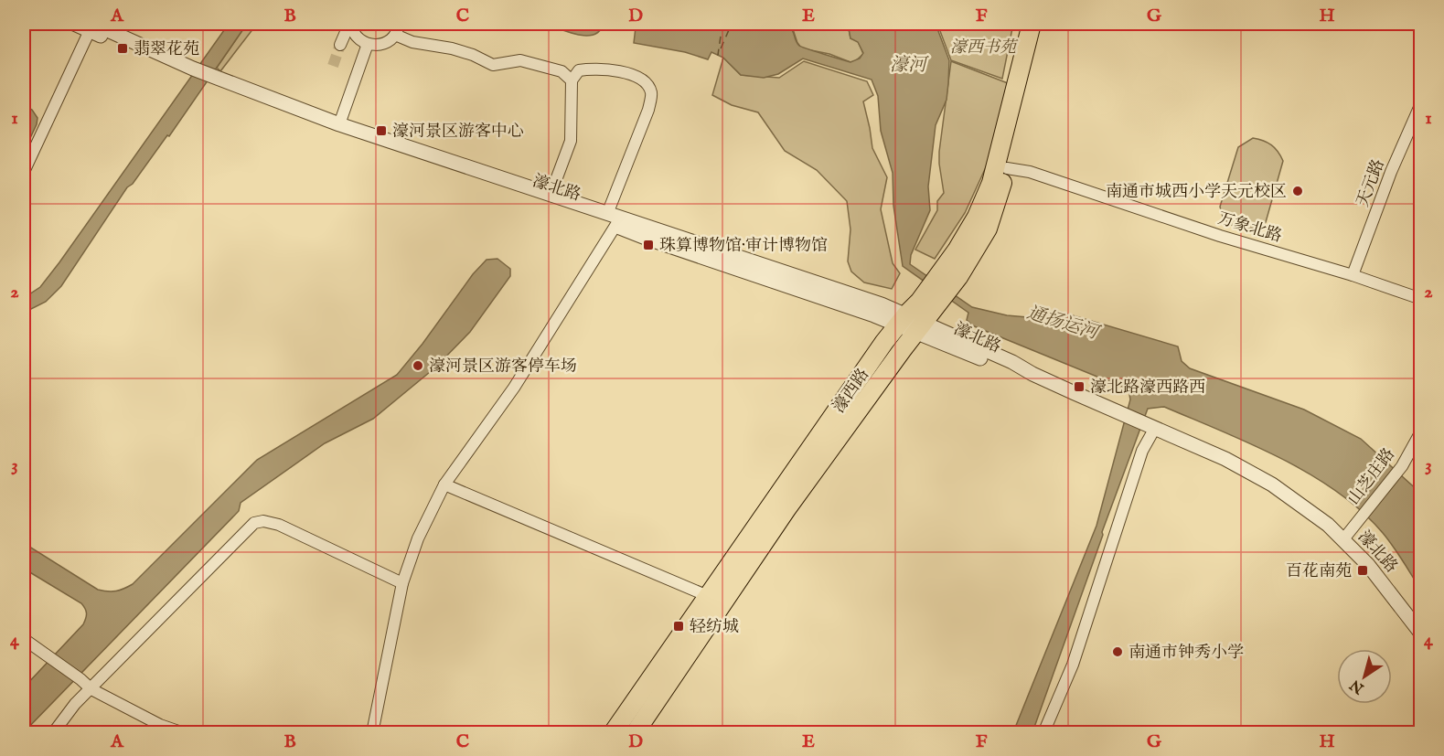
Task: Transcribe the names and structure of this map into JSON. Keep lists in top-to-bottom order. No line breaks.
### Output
{"streets":{"main road":["濠西路"],"street":["天元路","濠北路","万象北路","山芝庄路"]},"crossings":[["天元路","万象北路"],["濠北路","濠西路"],["濠北路","山芝庄路"],["万象北路","濠西路"]],"water":["濠河","通扬运河"],"parks":["濠西书苑"],"places":{"transit":["翡翠花苑","濠河景区游客中心","珠算博物馆·审计博物馆","濠北路濠西路西","百花南苑","轻纺城"],"other":["南通市城西小学天元校区","濠河景区游客停车场","南通市钟秀小学"]},"north":"bottom left","grid":{"columns":["A","B","C","D","E","F","G","H"],"rows":["1","2","3","4"]}}
